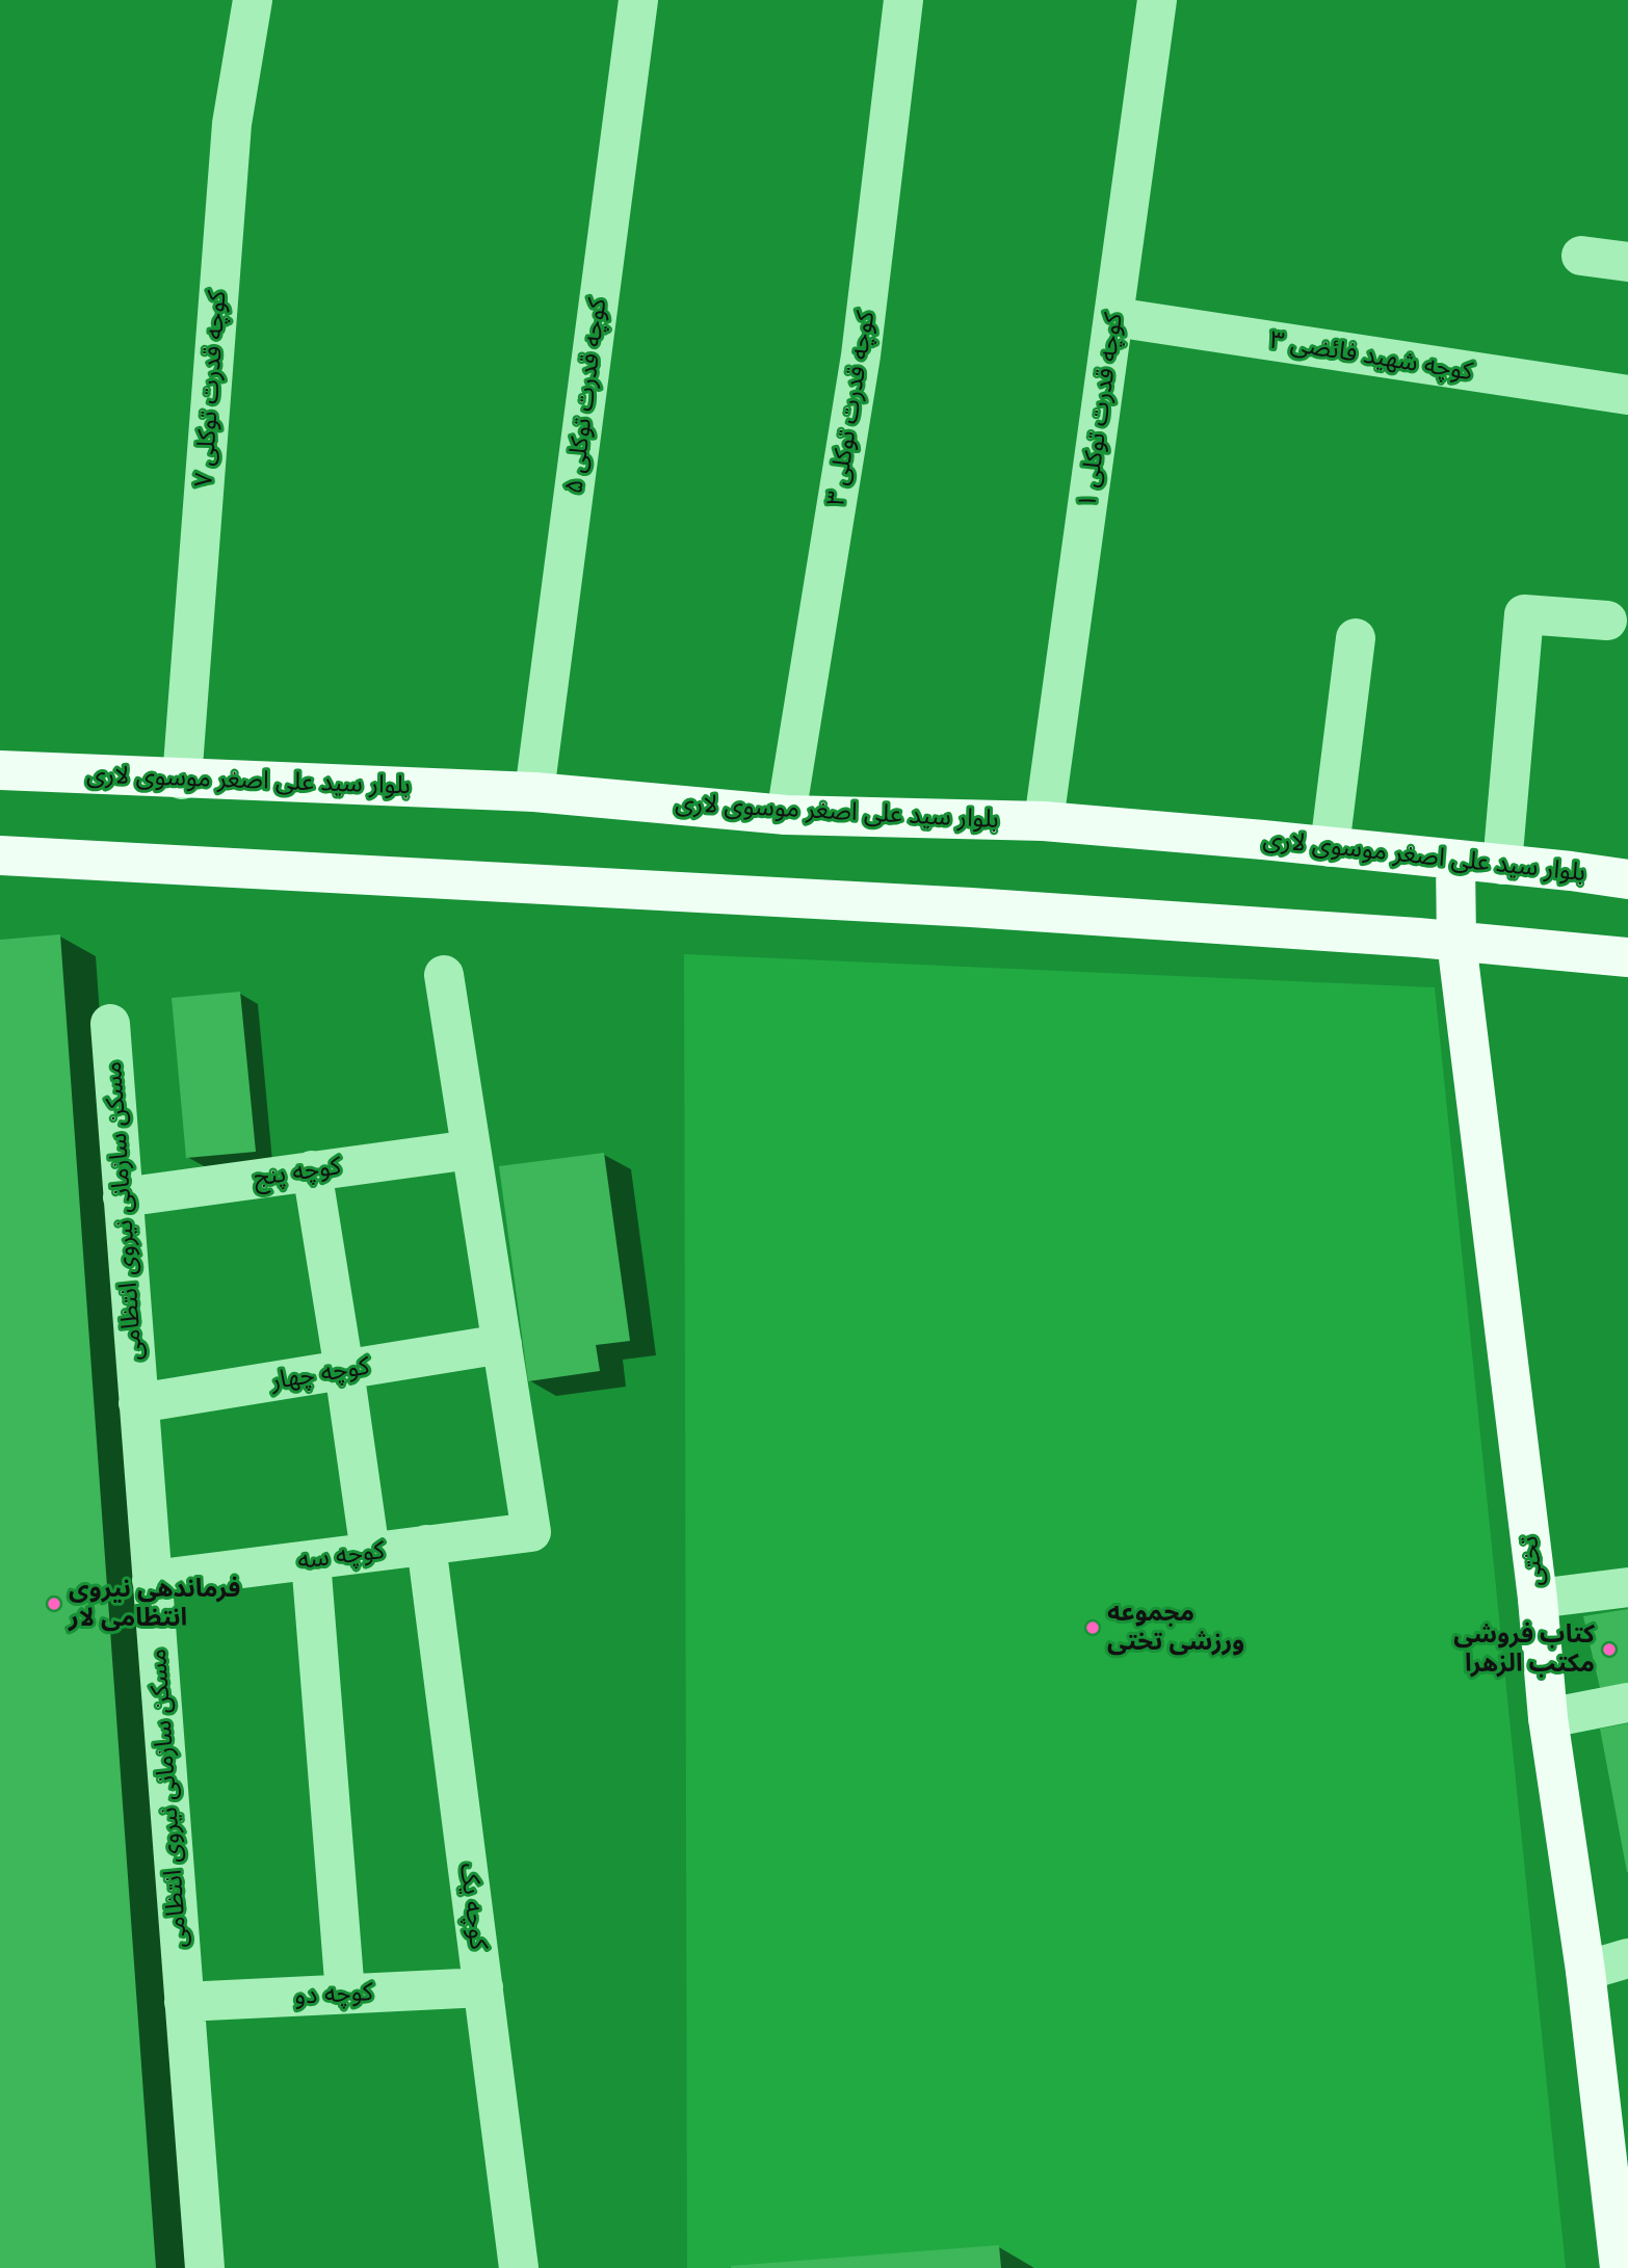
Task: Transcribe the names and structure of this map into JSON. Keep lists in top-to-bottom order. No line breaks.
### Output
{"streets":{"main road":["بلوار سید علی اصغر موسوی لاری","تختی"],"street":["کوچه شهید فائضی ۳","کوچه قدرت توکلی ۷","کوچه قدرت توکلی ۵","کوچه قدرت توکلی ۳","کوچه قدرت توکلی ۱","کوچه پنج","مسکن سازمانی نیروی انتظامی","کوچه چهار","کوچه سه","کوچه یک","کوچه دو"]},"crossings":[["کوچه شهید فائضی ۳","کوچه قدرت توکلی ۱"],["کوچه قدرت توکلی ۷","بلوار سید علی اصغر موسوی لاری"],["کوچه قدرت توکلی ۵","بلوار سید علی اصغر موسوی لاری"],["کوچه قدرت توکلی ۳","بلوار سید علی اصغر موسوی لاری"],["کوچه قدرت توکلی ۱","بلوار سید علی اصغر موسوی لاری"],["بلوار سید علی اصغر موسوی لاری","تختی"],["کوچه پنج","مسکن سازمانی نیروی انتظامی"],["مسکن سازمانی نیروی انتظامی","کوچه چهار"],["مسکن سازمانی نیروی انتظامی","کوچه سه"],["مسکن سازمانی نیروی انتظامی","کوچه دو"],["کوچه چهار","کوچه سه"],["کوچه سه","کوچه یک"],["کوچه یک","کوچه دو"]],"places":["فرماندهی نیروی انتظامی لار","مجموعه ورزشی تختی","کتاب فروشی مکتب الزهرا"]}
